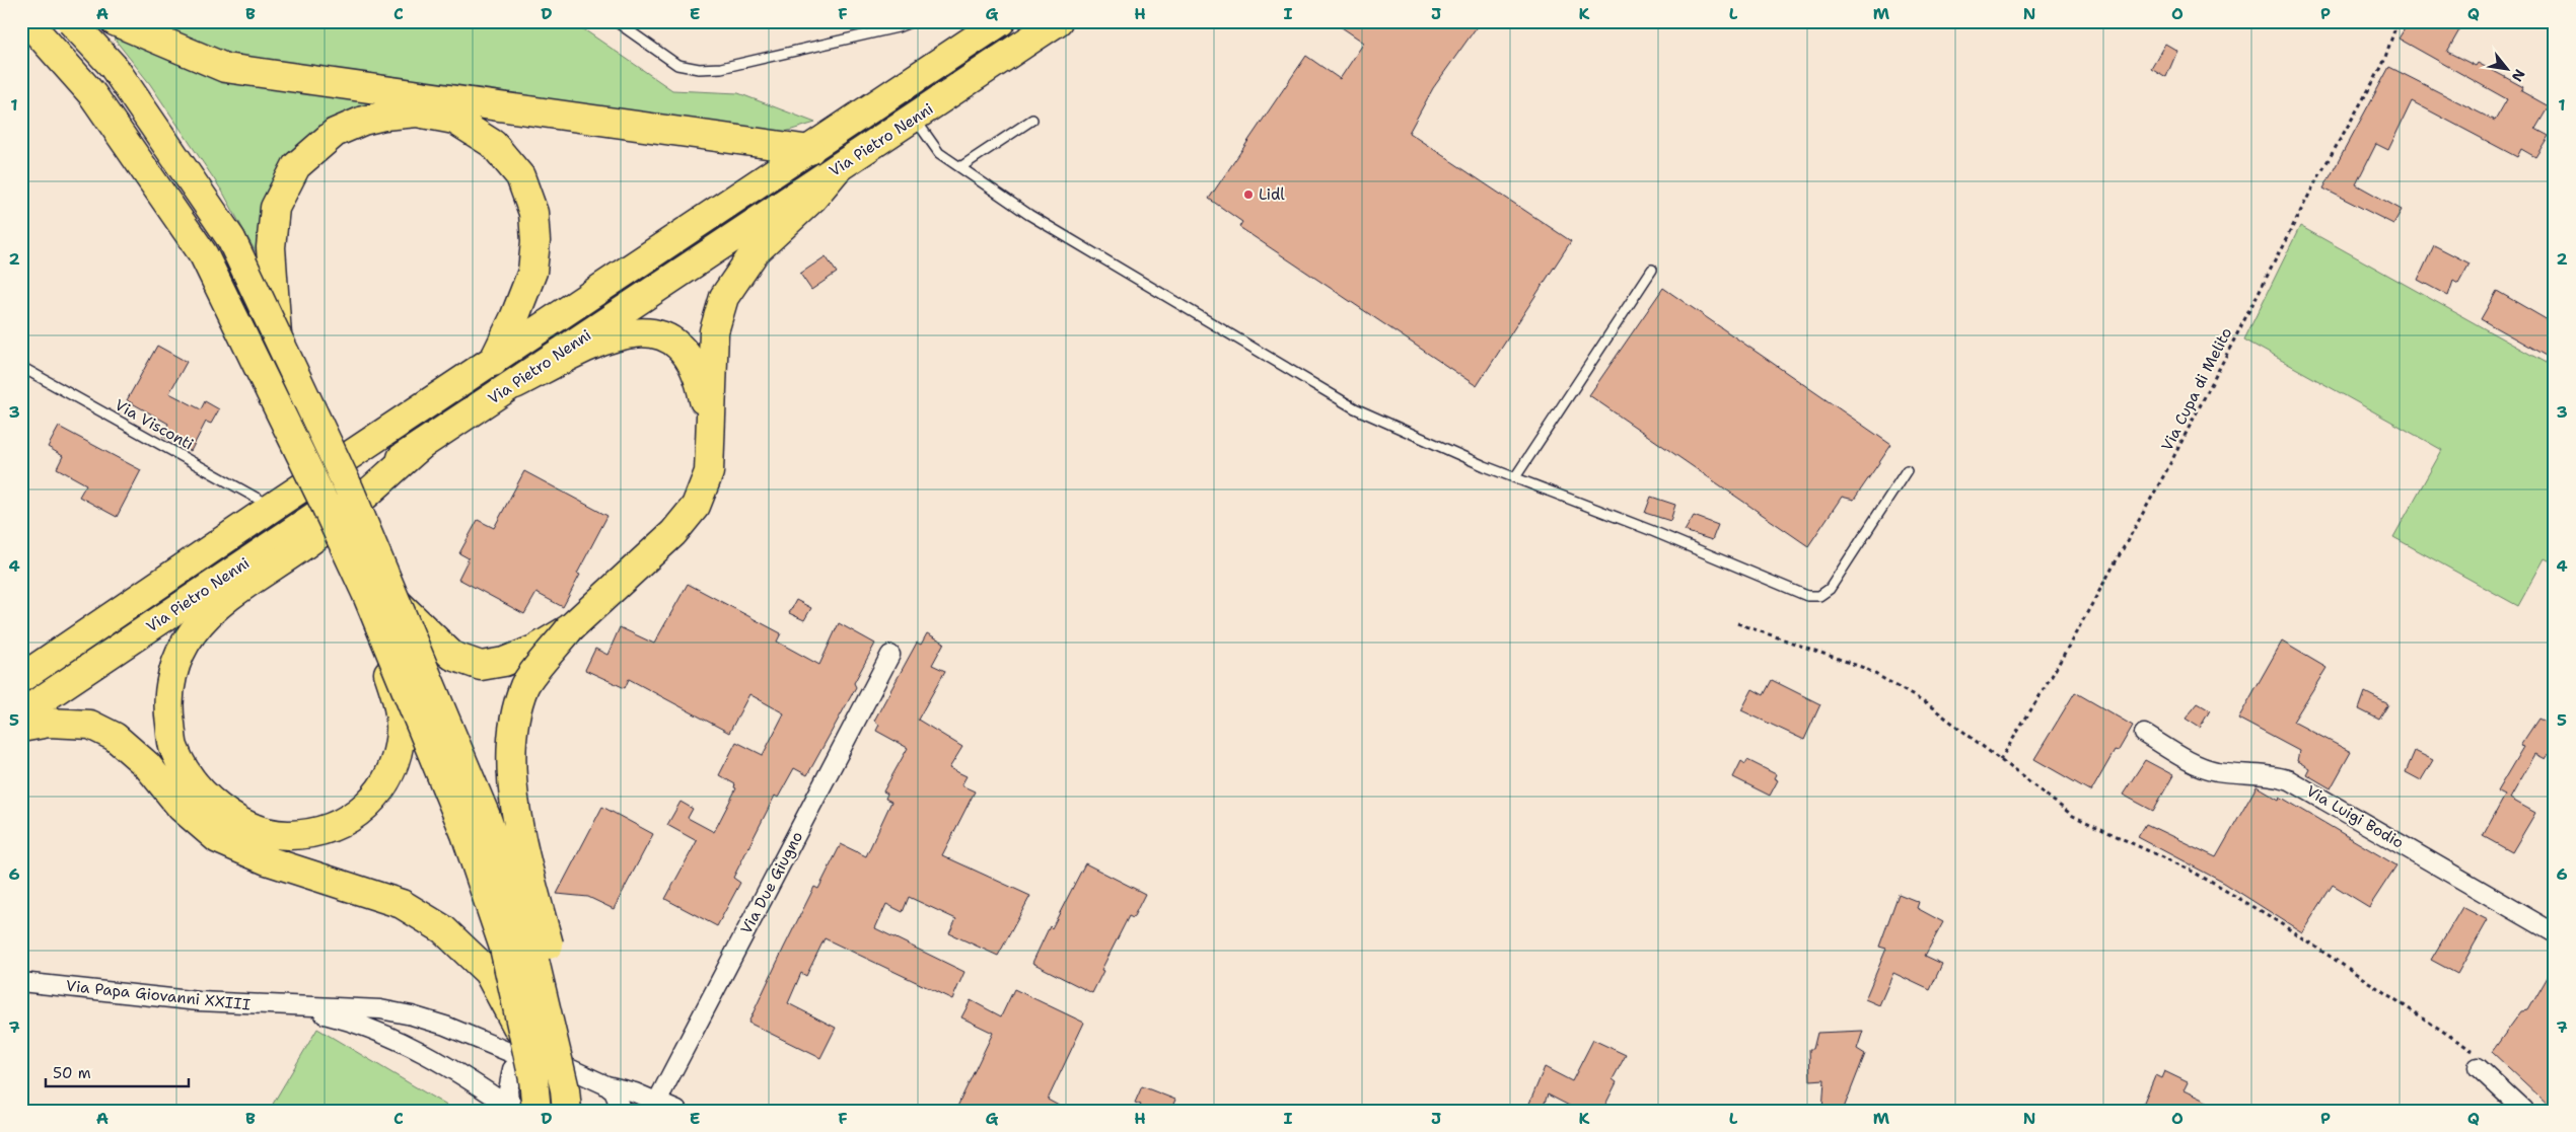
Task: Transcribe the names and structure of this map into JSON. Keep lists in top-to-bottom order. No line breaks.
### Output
{"streets":{"main road":["Via Pietro Nenni"],"street":["Via Luigi Bodio","Via Due Giugno","Via Papa Giovanni XXIII"],"lane":["Via Visconti"],"path":["Via Cupa di Melito"]},"crossings":[["Via Pietro Nenni","Via Visconti"]],"places":["Lidl"],"scale_bar":"50 m","north":"bottom right","grid":{"columns":["A","B","C","D","E","F","G","H","I","J","K","L","M","N","O","P","Q"],"rows":["1","2","3","4","5","6","7"]}}
